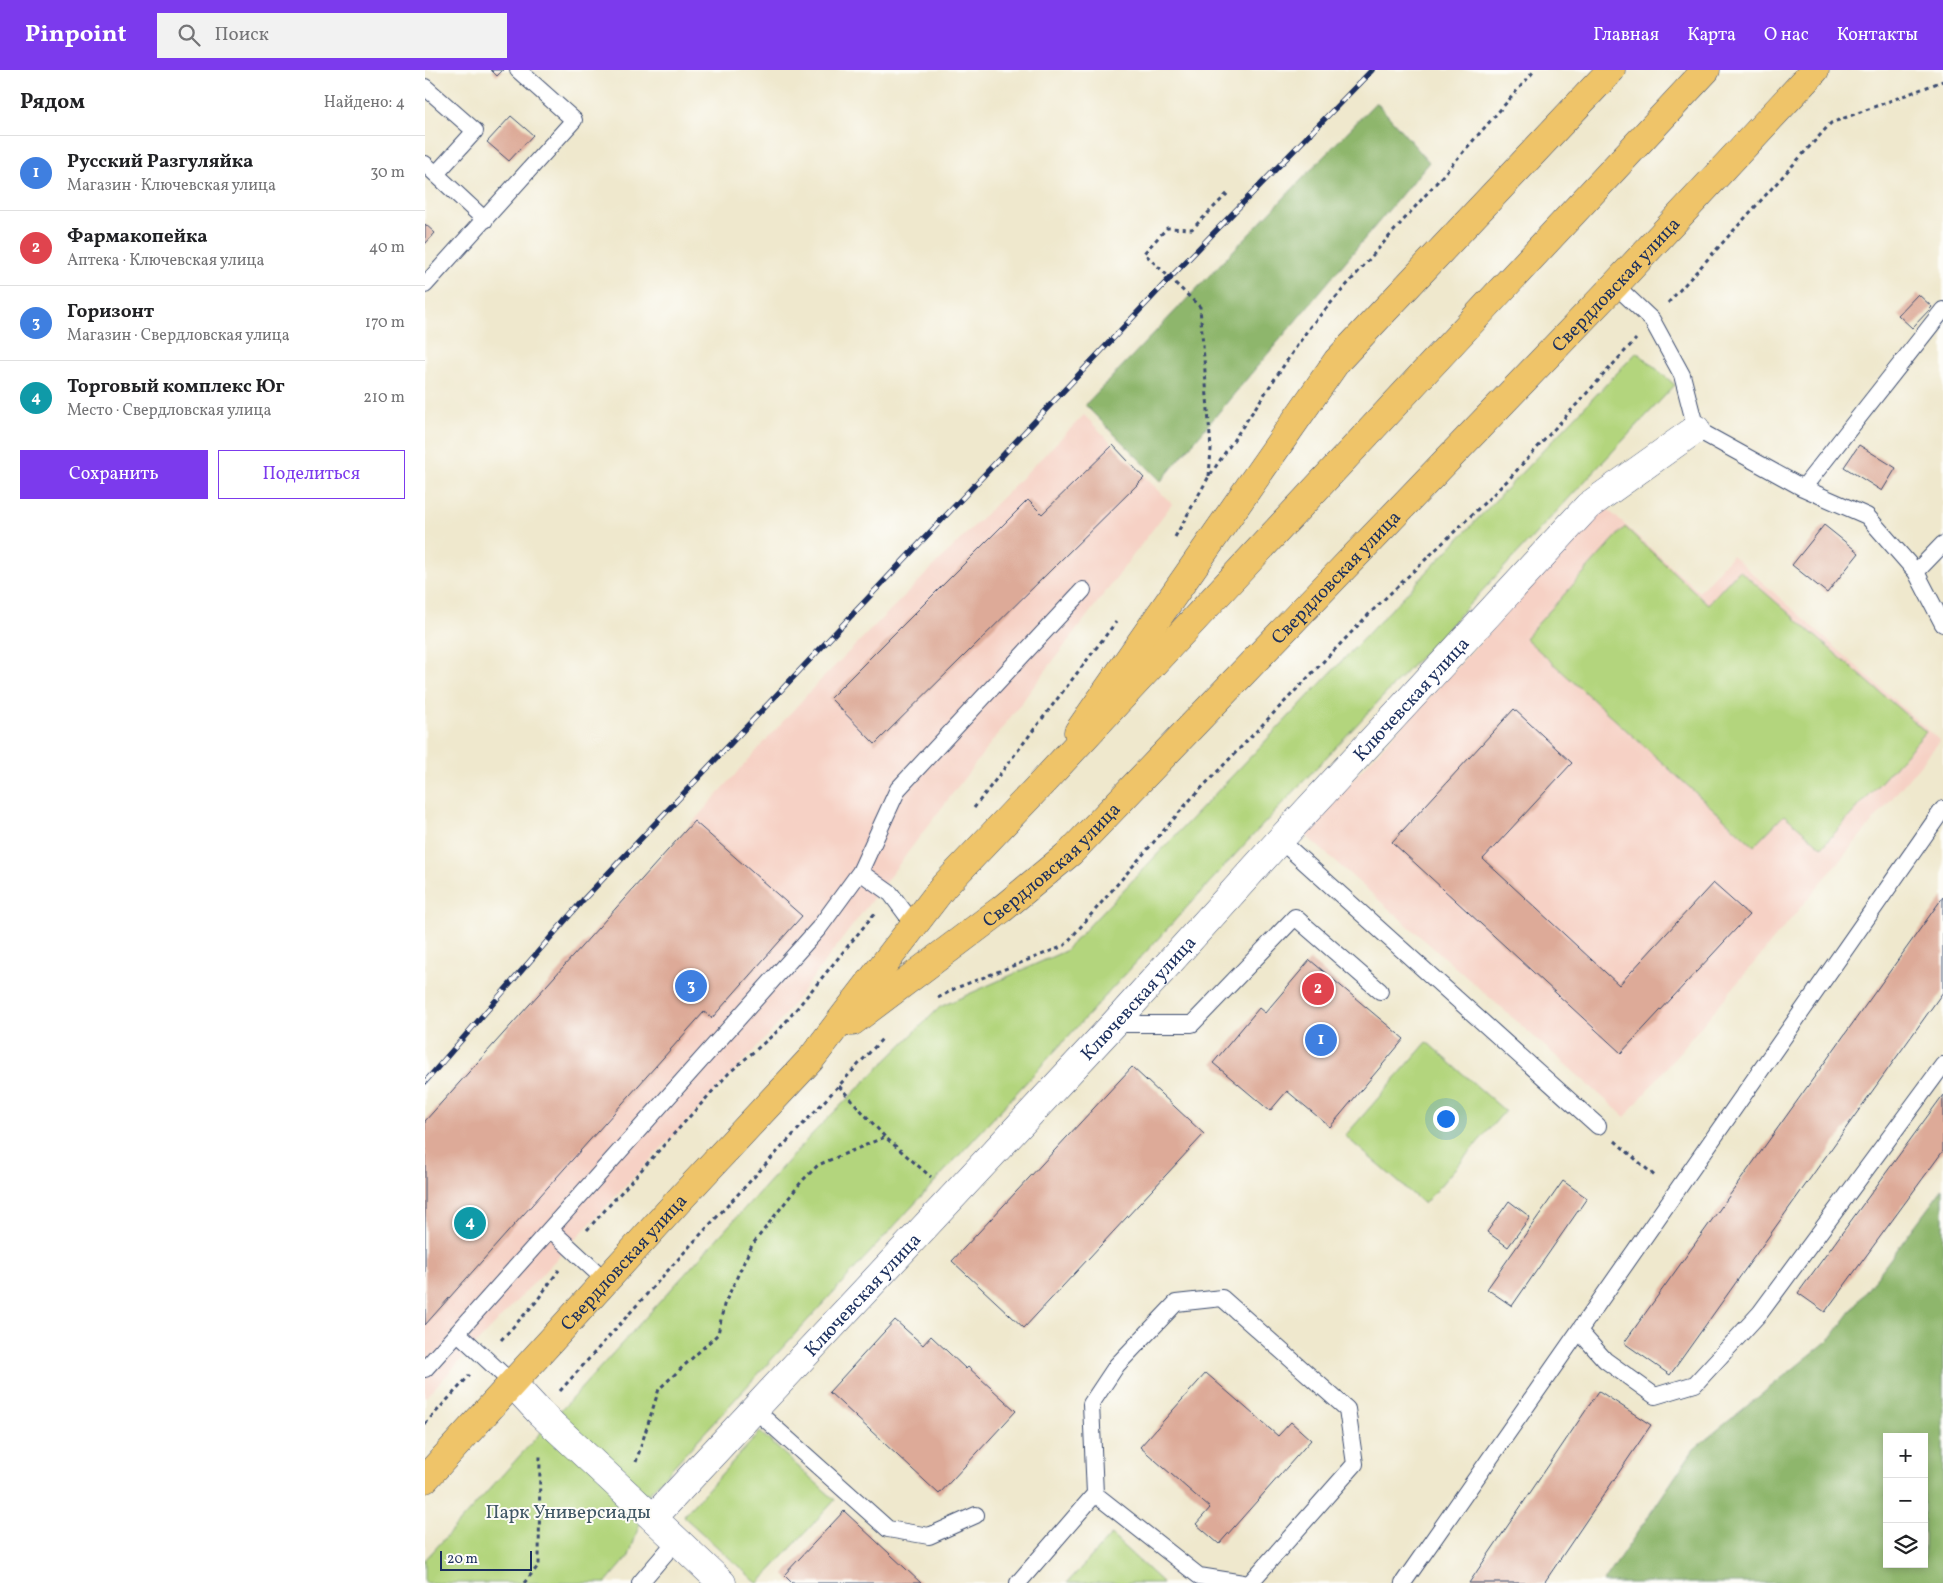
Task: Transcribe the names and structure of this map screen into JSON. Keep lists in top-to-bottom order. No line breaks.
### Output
{"streets":{"main road":["Свердловская улица"],"street":["Ключевская улица"]},"parks":["Парк Универсиады"],"scale_bar":"20 m","page":{"header":"Pinpoint","search":"Поиск","nav":["Главная","Карта","О нас","Контакты"],"heading":["Рядом","Найдено: 4"],"list":[{"mark":"1","name":"Русский Разгуляйка","note":"Магазин · Ключевская улица","value":"30 m"},{"mark":"2","name":"Фармакопейка","note":"Аптека · Ключевская улица","value":"40 m"},{"mark":"3","name":"Горизонт","note":"Магазин · Свердловская улица","value":"170 m"},{"mark":"4","name":"Торговый комплекс Юг","note":"Место · Свердловская улица","value":"210 m"}],"buttons":["Сохранить","Поделиться"],"pins":["3","2","1","4"],"map_buttons":["+","−"],"scale":"20 m"}}
